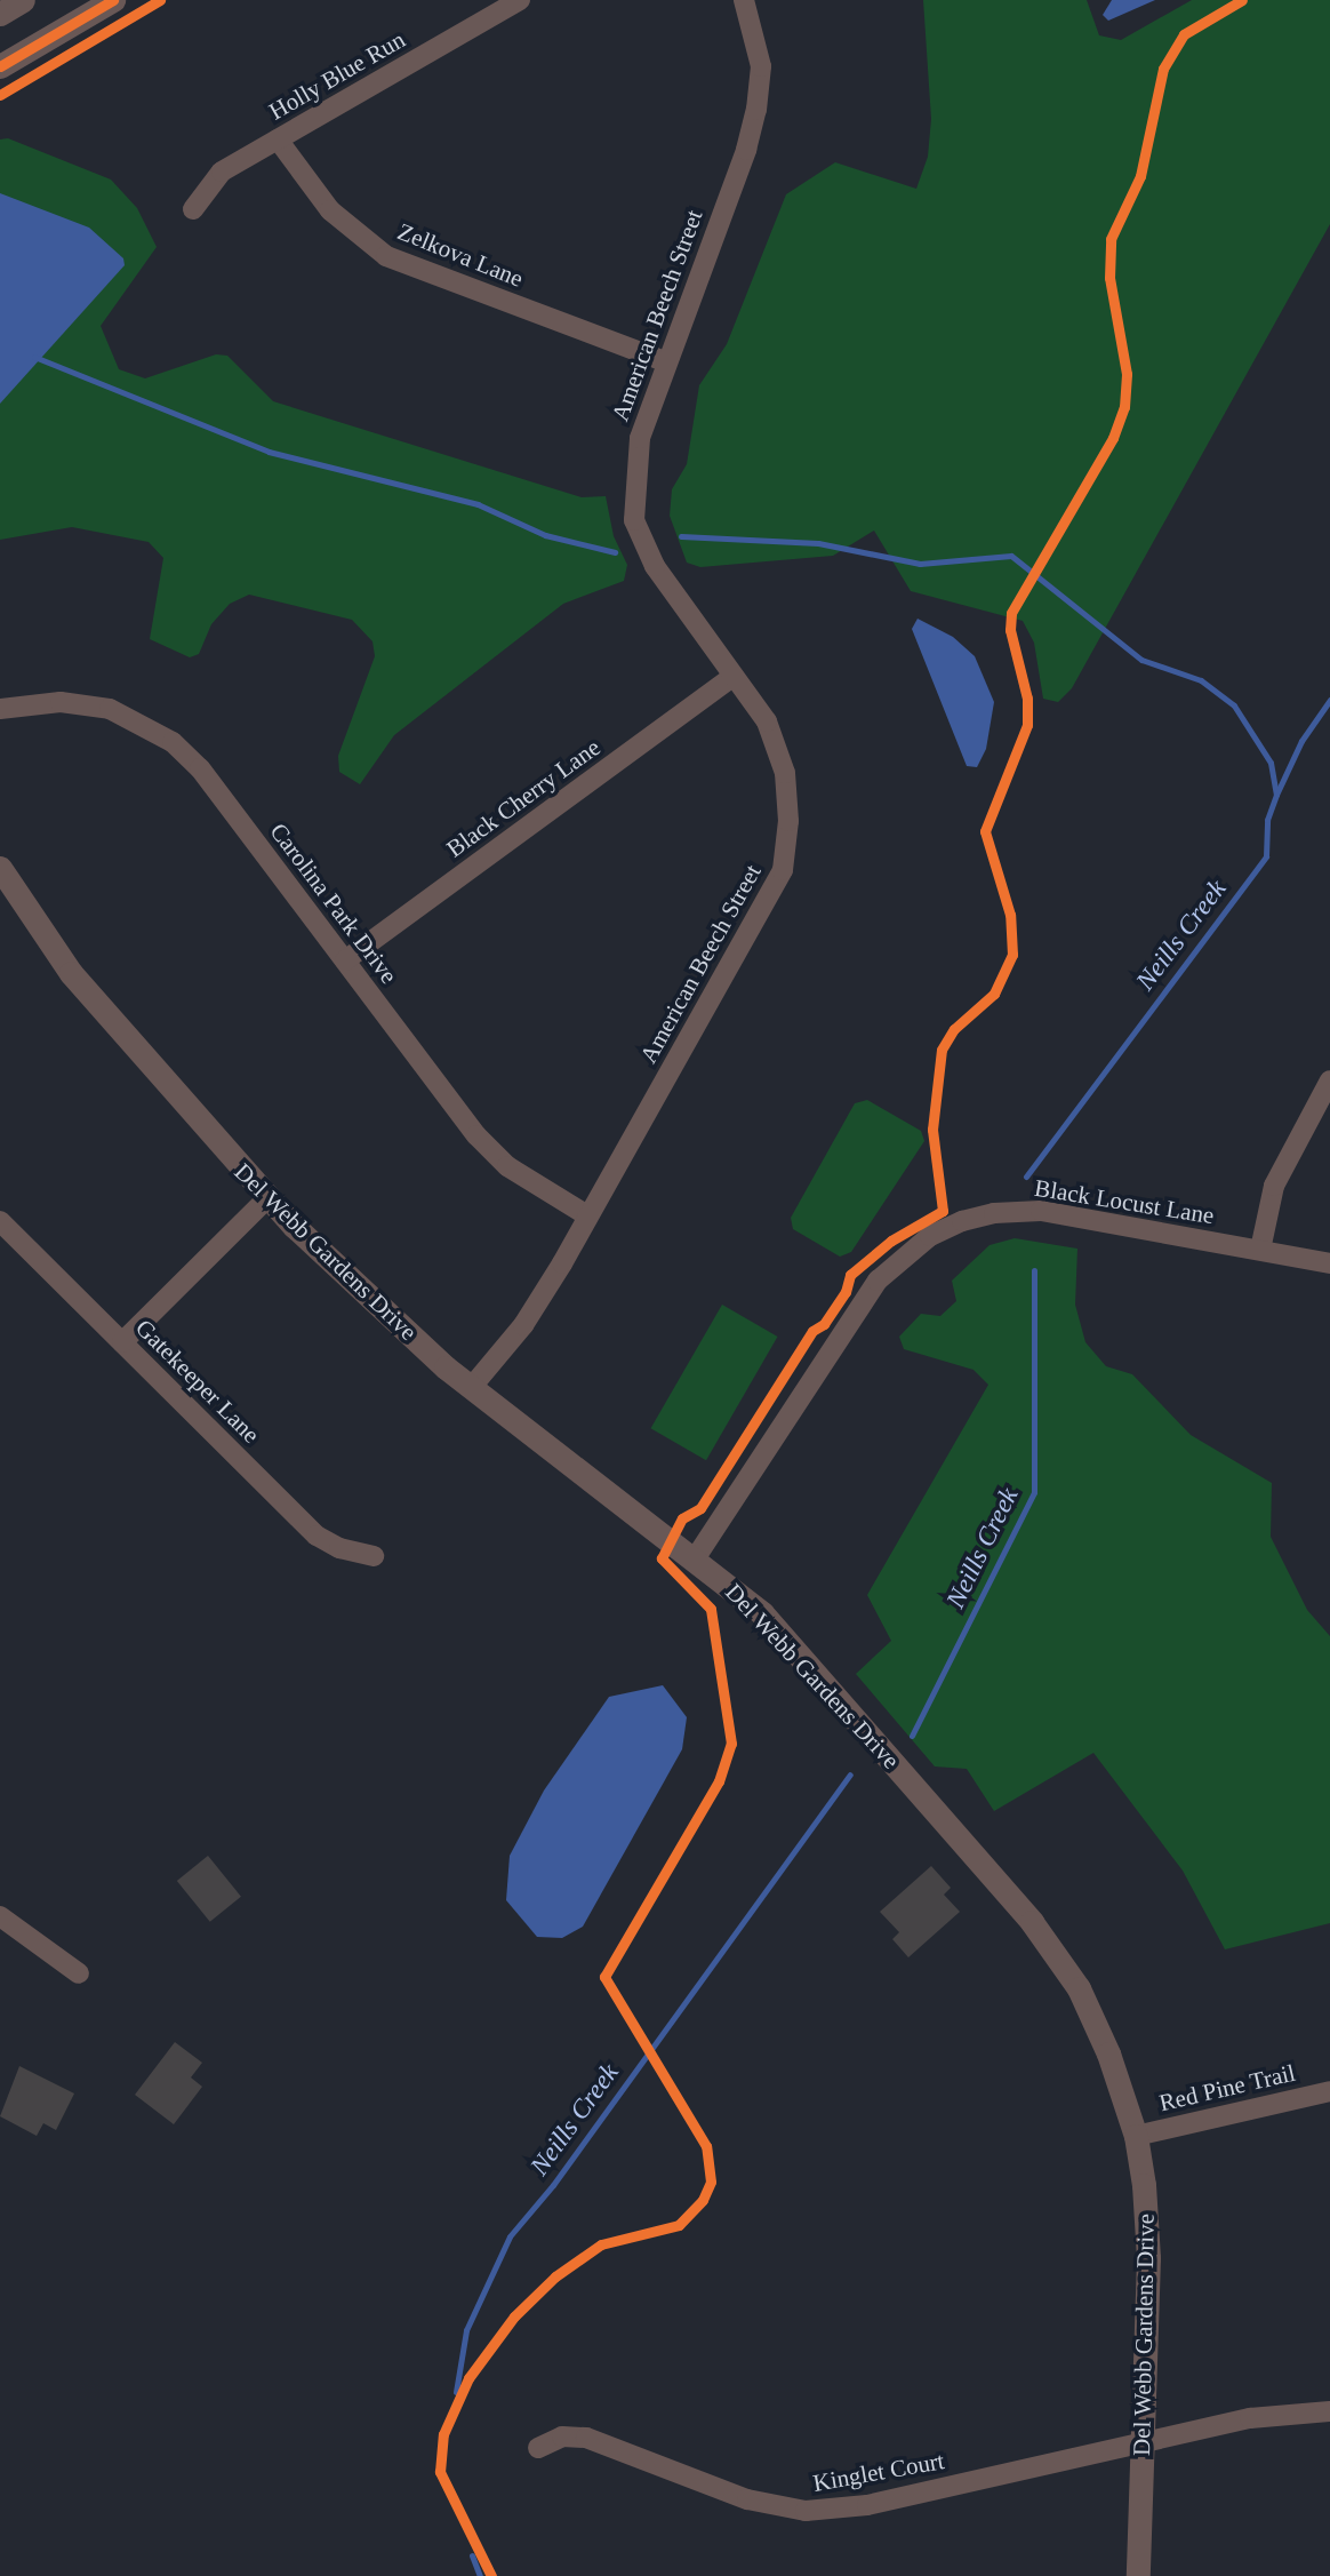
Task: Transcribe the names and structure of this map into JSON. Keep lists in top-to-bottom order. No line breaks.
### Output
{"streets":{"street":["Holly Blue Run","Zelkova Lane","American Beech Street","Black Cherry Lane","Carolina Park Drive","Black Locust Lane","Del Webb Gardens Drive","Gatekeeper Lane","Red Pine Trail","Kinglet Court"]},"crossings":[["Holly Blue Run","Zelkova Lane"],["Zelkova Lane","American Beech Street"],["American Beech Street","Black Cherry Lane"],["American Beech Street","Carolina Park Drive"],["American Beech Street","Del Webb Gardens Drive"],["Black Cherry Lane","Carolina Park Drive"],["Black Locust Lane","Del Webb Gardens Drive"],["Del Webb Gardens Drive","Red Pine Trail"],["Del Webb Gardens Drive","Kinglet Court"]],"water":["Neills Creek"]}
